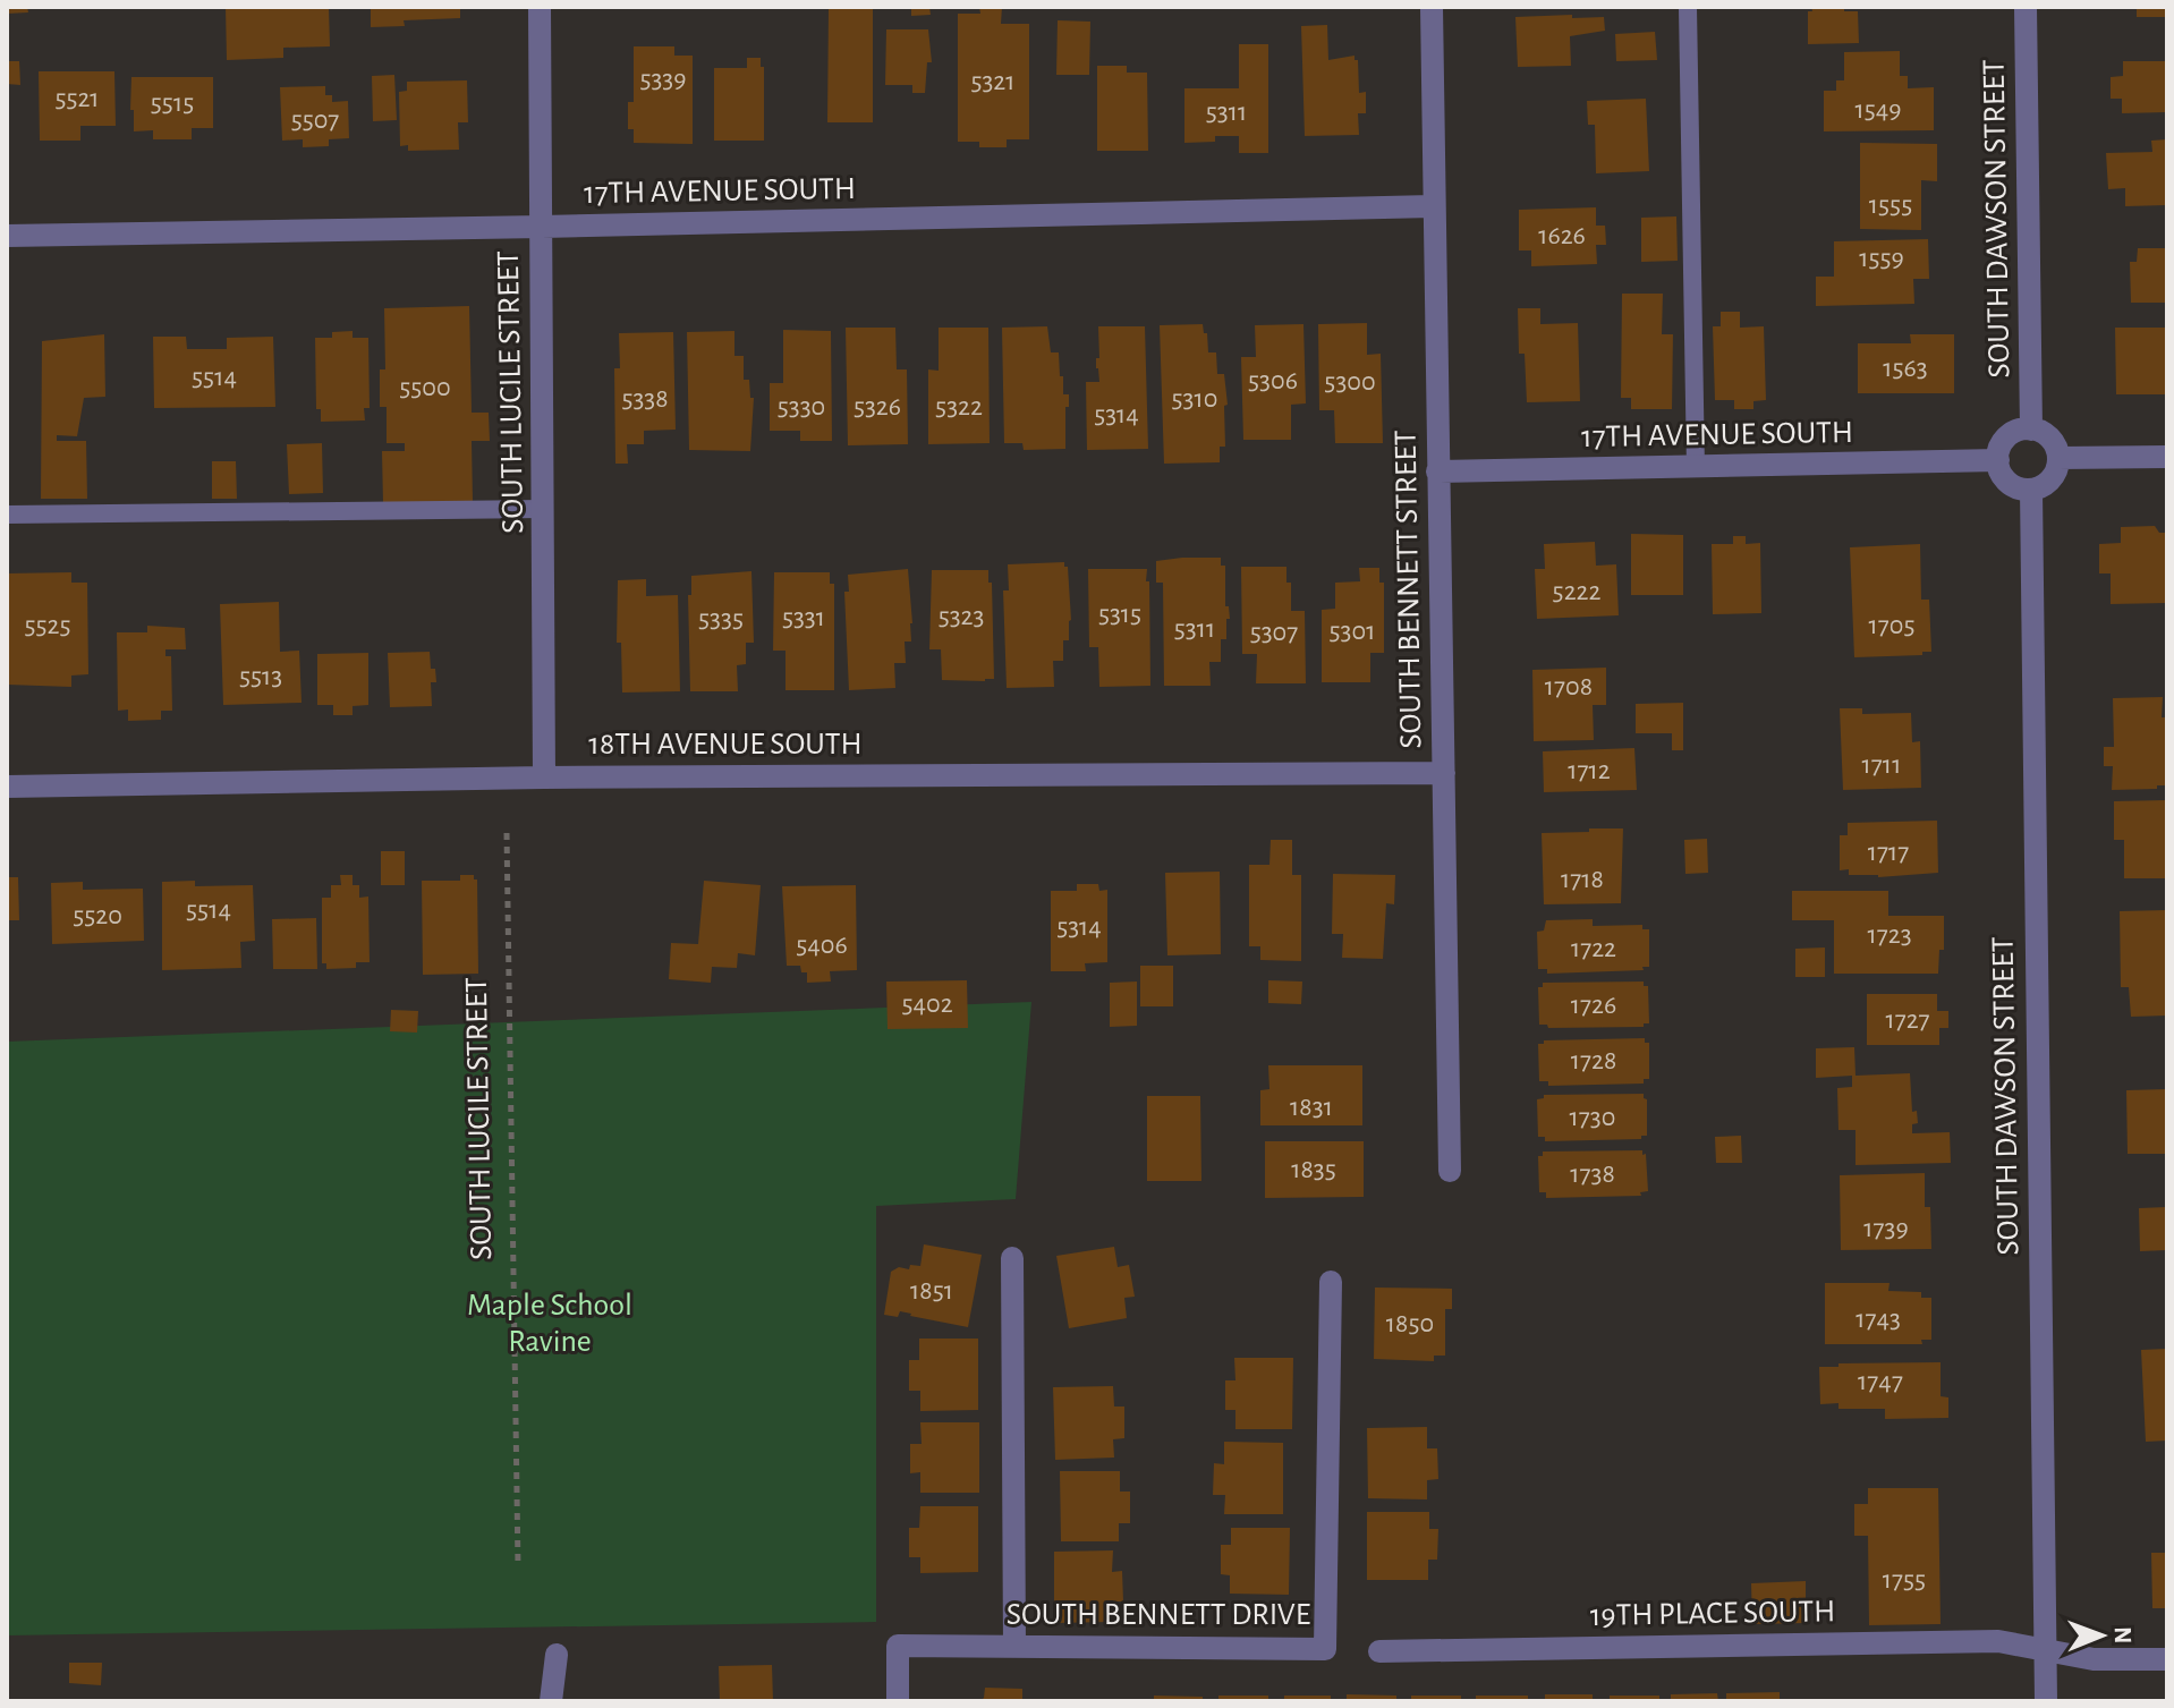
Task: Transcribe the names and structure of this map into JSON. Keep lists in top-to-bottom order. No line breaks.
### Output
{"streets":{"street":["17TH AVENUE SOUTH","SOUTH DAWSON STREET","SOUTH LUCILE STREET","SOUTH BENNETT STREET","18TH AVENUE SOUTH","19TH PLACE SOUTH","SOUTH BENNETT DRIVE"]},"crossings":[["17TH AVENUE SOUTH","SOUTH DAWSON STREET"],["17TH AVENUE SOUTH","SOUTH LUCILE STREET"],["17TH AVENUE SOUTH","SOUTH BENNETT STREET"],["SOUTH DAWSON STREET","19TH PLACE SOUTH"],["SOUTH LUCILE STREET","18TH AVENUE SOUTH"],["SOUTH BENNETT STREET","18TH AVENUE SOUTH"]],"parks":["Maple School Ravine"],"house_numbers":["5339","5321","5521","5515","1549","5311","5507","1555","1626","1559","1563","5514","5306","5300","5500","5338","5310","5330","5326","5322","5314","5222","5315","5323","5331","5335","5525","1705","5311","5301","5307","5513","1708","1711","1712","1717","1718","5514","5520","5314","1723","5406","1722","5402","1726","1727","1728","1831","1730","1835","1738","1739","1851","1743","1850","1747","1755"],"north":"right"}
